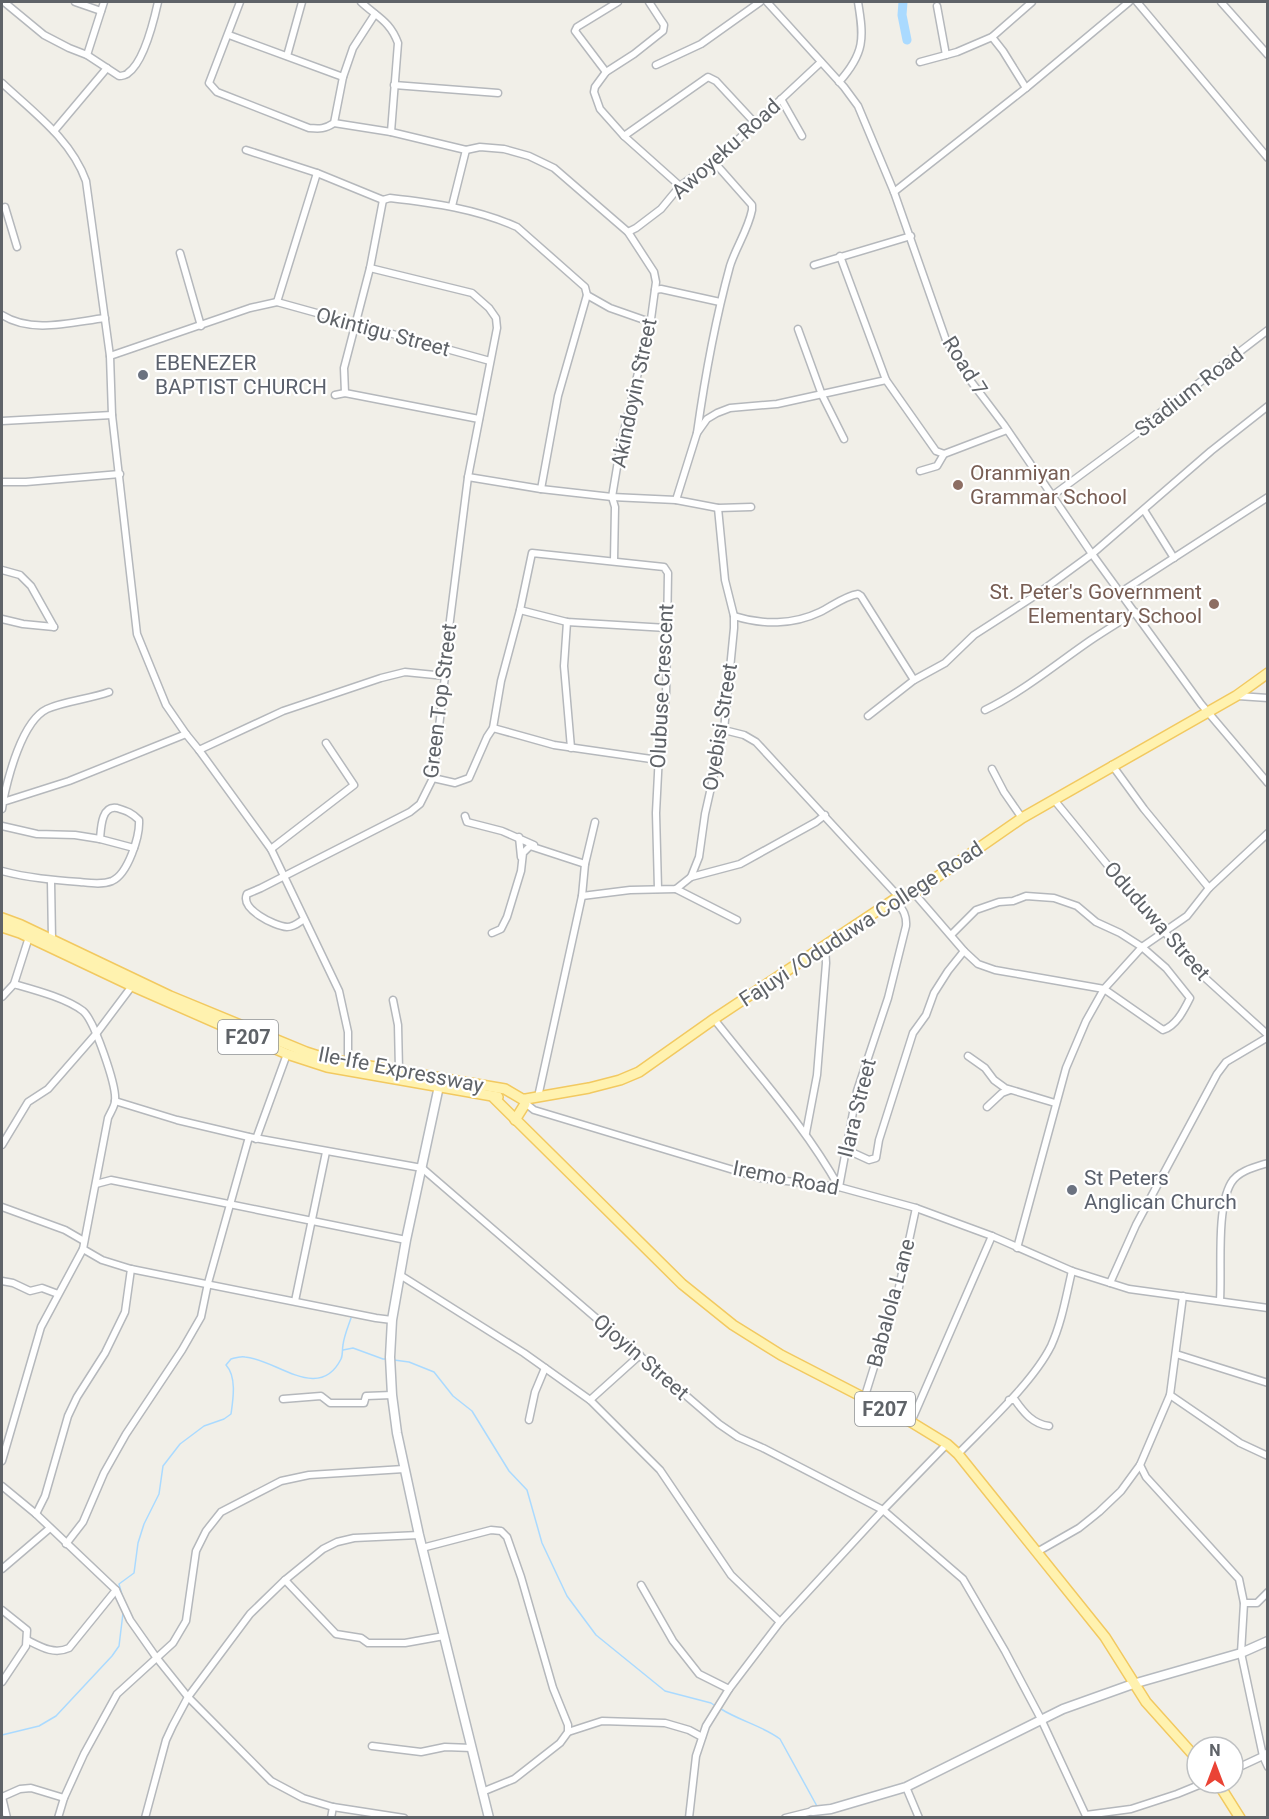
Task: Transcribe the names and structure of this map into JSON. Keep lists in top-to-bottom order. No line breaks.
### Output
{"streets":{"main road":["Fajuyi /Oduduwa College Road","F207","Ile-Ife Expressway"],"street":["Awoyeku Road","Okintigu Street","Road 7","Stadium Road","Akindoyin Street","Olubuse Crescent","Green Top Street","Oyebisi Street","Oduduwa Street","Ilara Street","Iremo Road","Babalola Lane","Ojoyin Street"]},"crossings":[["Awoyeku Road","Road 7"],["Awoyeku Road","Akindoyin Street"],["Okintigu Street","Green Top Street"],["Road 7","Stadium Road"],["Road 7","Fajuyi /Oduduwa College Road"],["Akindoyin Street","Olubuse Crescent"],["Olubuse Crescent","Green Top Street"],["Oyebisi Street","Ilara Street"],["Oduduwa Street","Fajuyi /Oduduwa College Road"],["Fajuyi /Oduduwa College Road","Ilara Street"],["Fajuyi /Oduduwa College Road","Iremo Road"],["F207","Ile-Ife Expressway"],["F207","Babalola Lane"],["Ilara Street","Iremo Road"],["Iremo Road","Babalola Lane"]],"places":["EBENEZER BAPTIST CHURCH","Oranmiyan Grammar School","St. Peter's Government Elementary School","St Peters Anglican Church"],"north":"top"}
